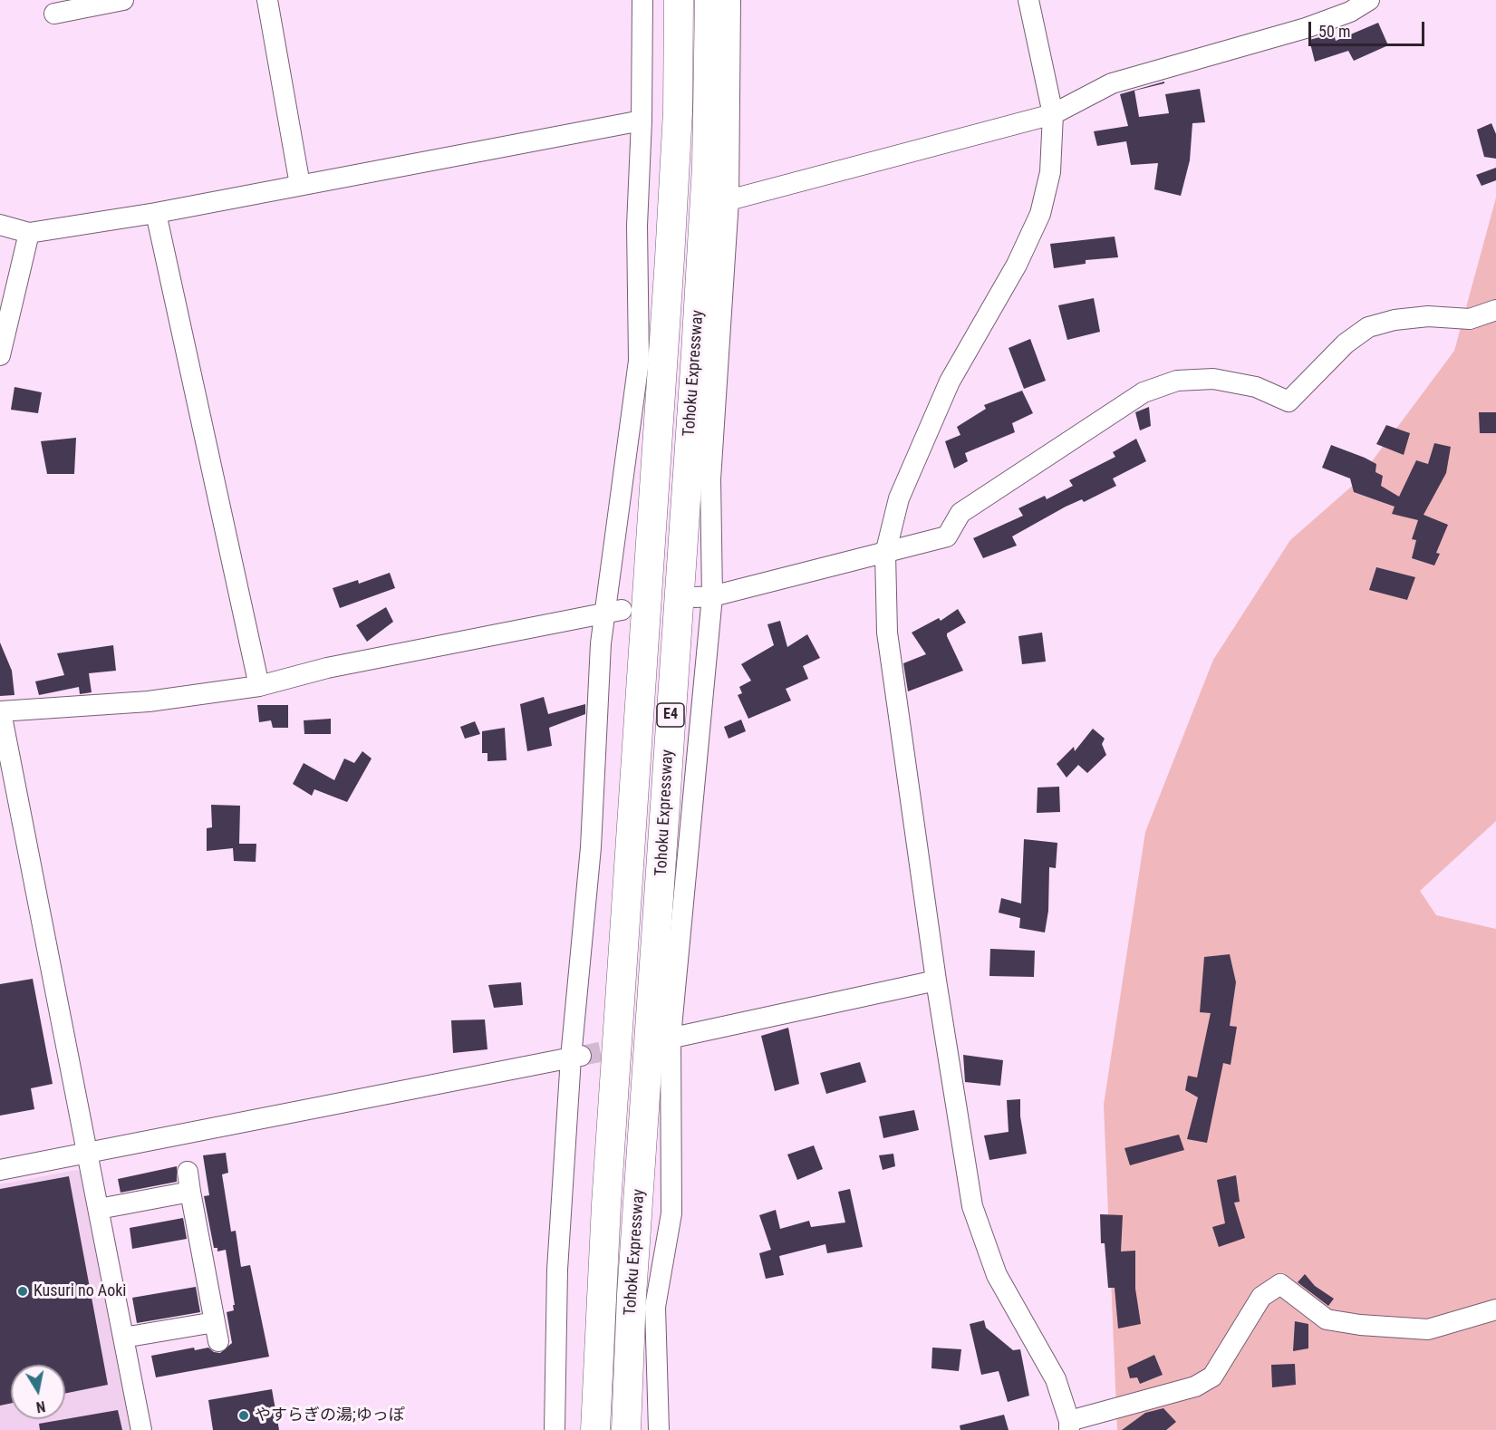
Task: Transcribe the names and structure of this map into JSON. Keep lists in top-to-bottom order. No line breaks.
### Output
{"streets":{"highway":["Tohoku Expressway","E4"]},"places":["Kusuri no Aoki","やすらぎの湯;ゆっぽ"],"scale_bar":"50 m","north":"bottom"}
